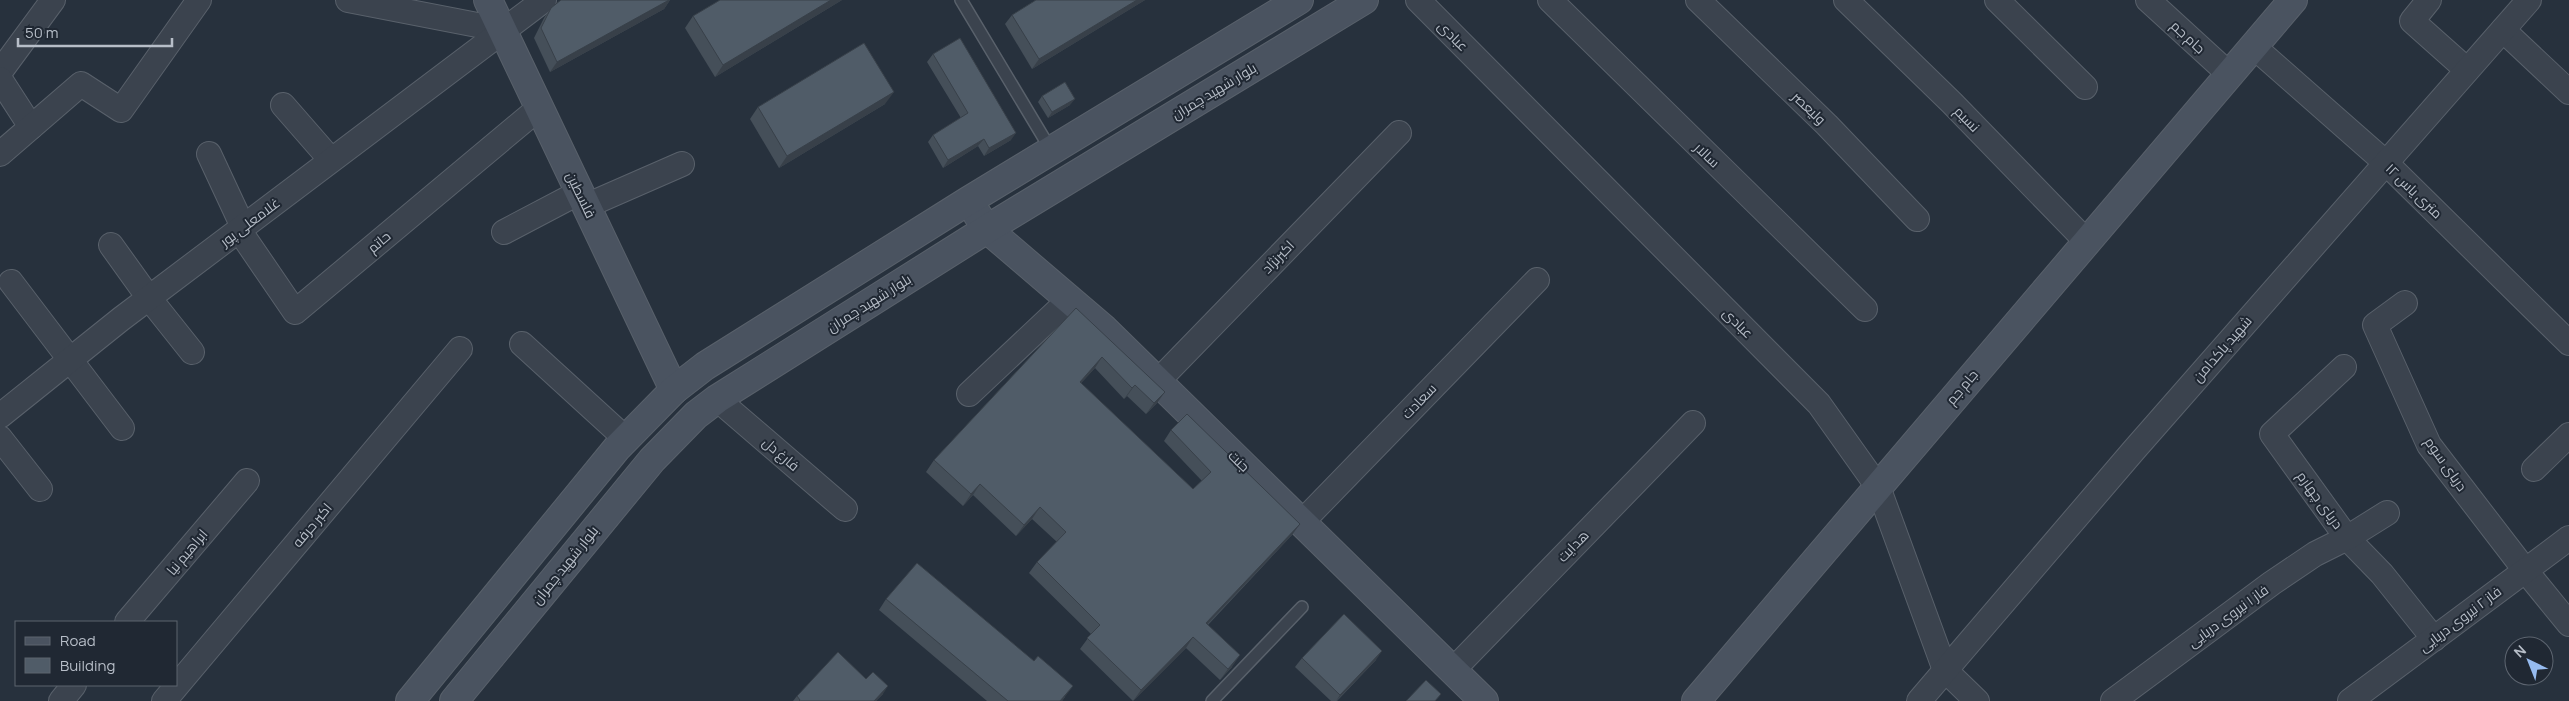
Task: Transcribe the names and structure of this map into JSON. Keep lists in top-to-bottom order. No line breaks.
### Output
{"streets":{"main road":["جام جم","بلوار شهید چمران","فلسطین","جنت"],"street":["عبادی","ولیعصر","نسیم","سالار","۱۲ متری یاس","غلامعلی پور","حاتم","اکبرنژاد","شهید پاکدامن","سعادت","فارغ دل","دریای سوم","دریای چهارم","اکبر حرفه","هدایت","ابراهیم نیا","فاز ۱ نیروی دریایی","فاز ۲ نیروی دریایی"]},"crossings":[["عبادی","جام جم"],["عبادی","شهید پاکدامن"],["جام جم","نسیم"],["جام جم","۱۲ متری یاس"],["بلوار شهید چمران","فارغ دل"],["بلوار شهید چمران","جنت"],["۱۲ متری یاس","شهید پاکدامن"],["فلسطین","غلامعلی پور"],["فلسطین","حاتم"],["غلامعلی پور","حاتم"],["اکبرنژاد","جنت"],["سعادت","جنت"],["جنت","هدایت"],["دریای سوم","فاز ۲ نیروی دریایی"],["دریای چهارم","فاز ۱ نیروی دریایی"],["دریای چهارم","فاز ۲ نیروی دریایی"]],"legend":["Road","Building"],"scale_bar":"50 m","north":"top left"}
